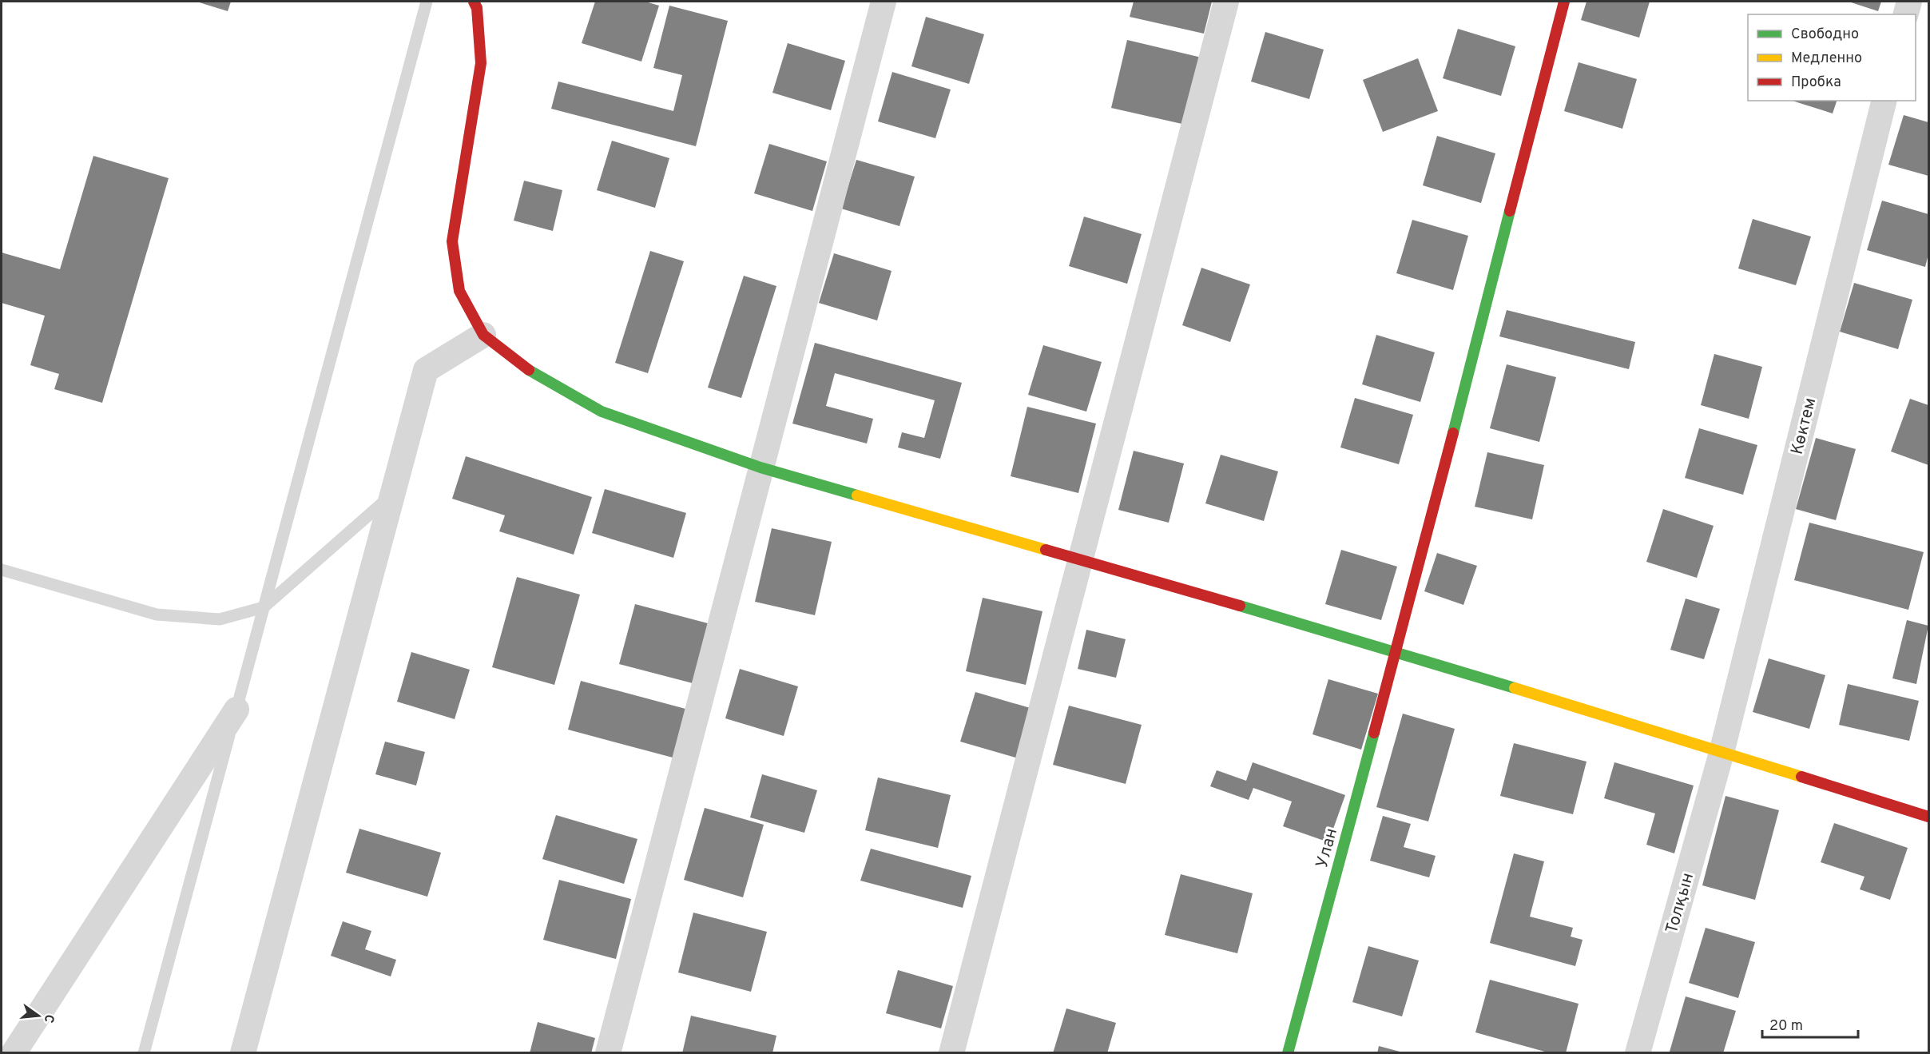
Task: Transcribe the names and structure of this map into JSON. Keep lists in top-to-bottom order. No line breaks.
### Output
{"streets":{"street":["Көктем","Улан","Толқын"]},"crossings":[["Көктем","Толқын"]],"legend":["Свободно","Медленно","Пробка"],"scale_bar":"20 m","north":"right"}
